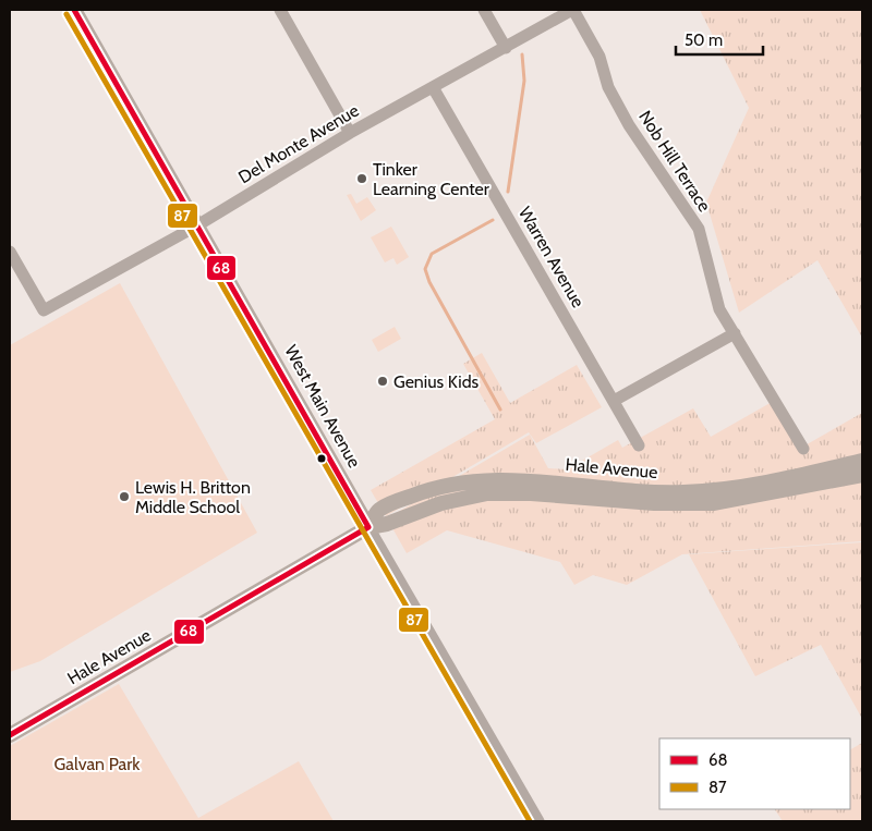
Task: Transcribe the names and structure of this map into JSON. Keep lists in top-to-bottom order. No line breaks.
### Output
{"streets":{"main road":["West Main Avenue","Hale Avenue"],"street":["Del Monte Avenue","Nob Hill Terrace","Warren Avenue"]},"crossings":[["Del Monte Avenue","Nob Hill Terrace"],["Del Monte Avenue","Warren Avenue"],["Del Monte Avenue","West Main Avenue"],["West Main Avenue","Hale Avenue"]],"parks":["Galvan Park"],"places":["Tinker Learning Center","Genius Kids","Lewis H. Britton Middle School"],"lines":["transit line 68","transit line 87"],"legend":["68","87"],"scale_bar":"50 m"}
